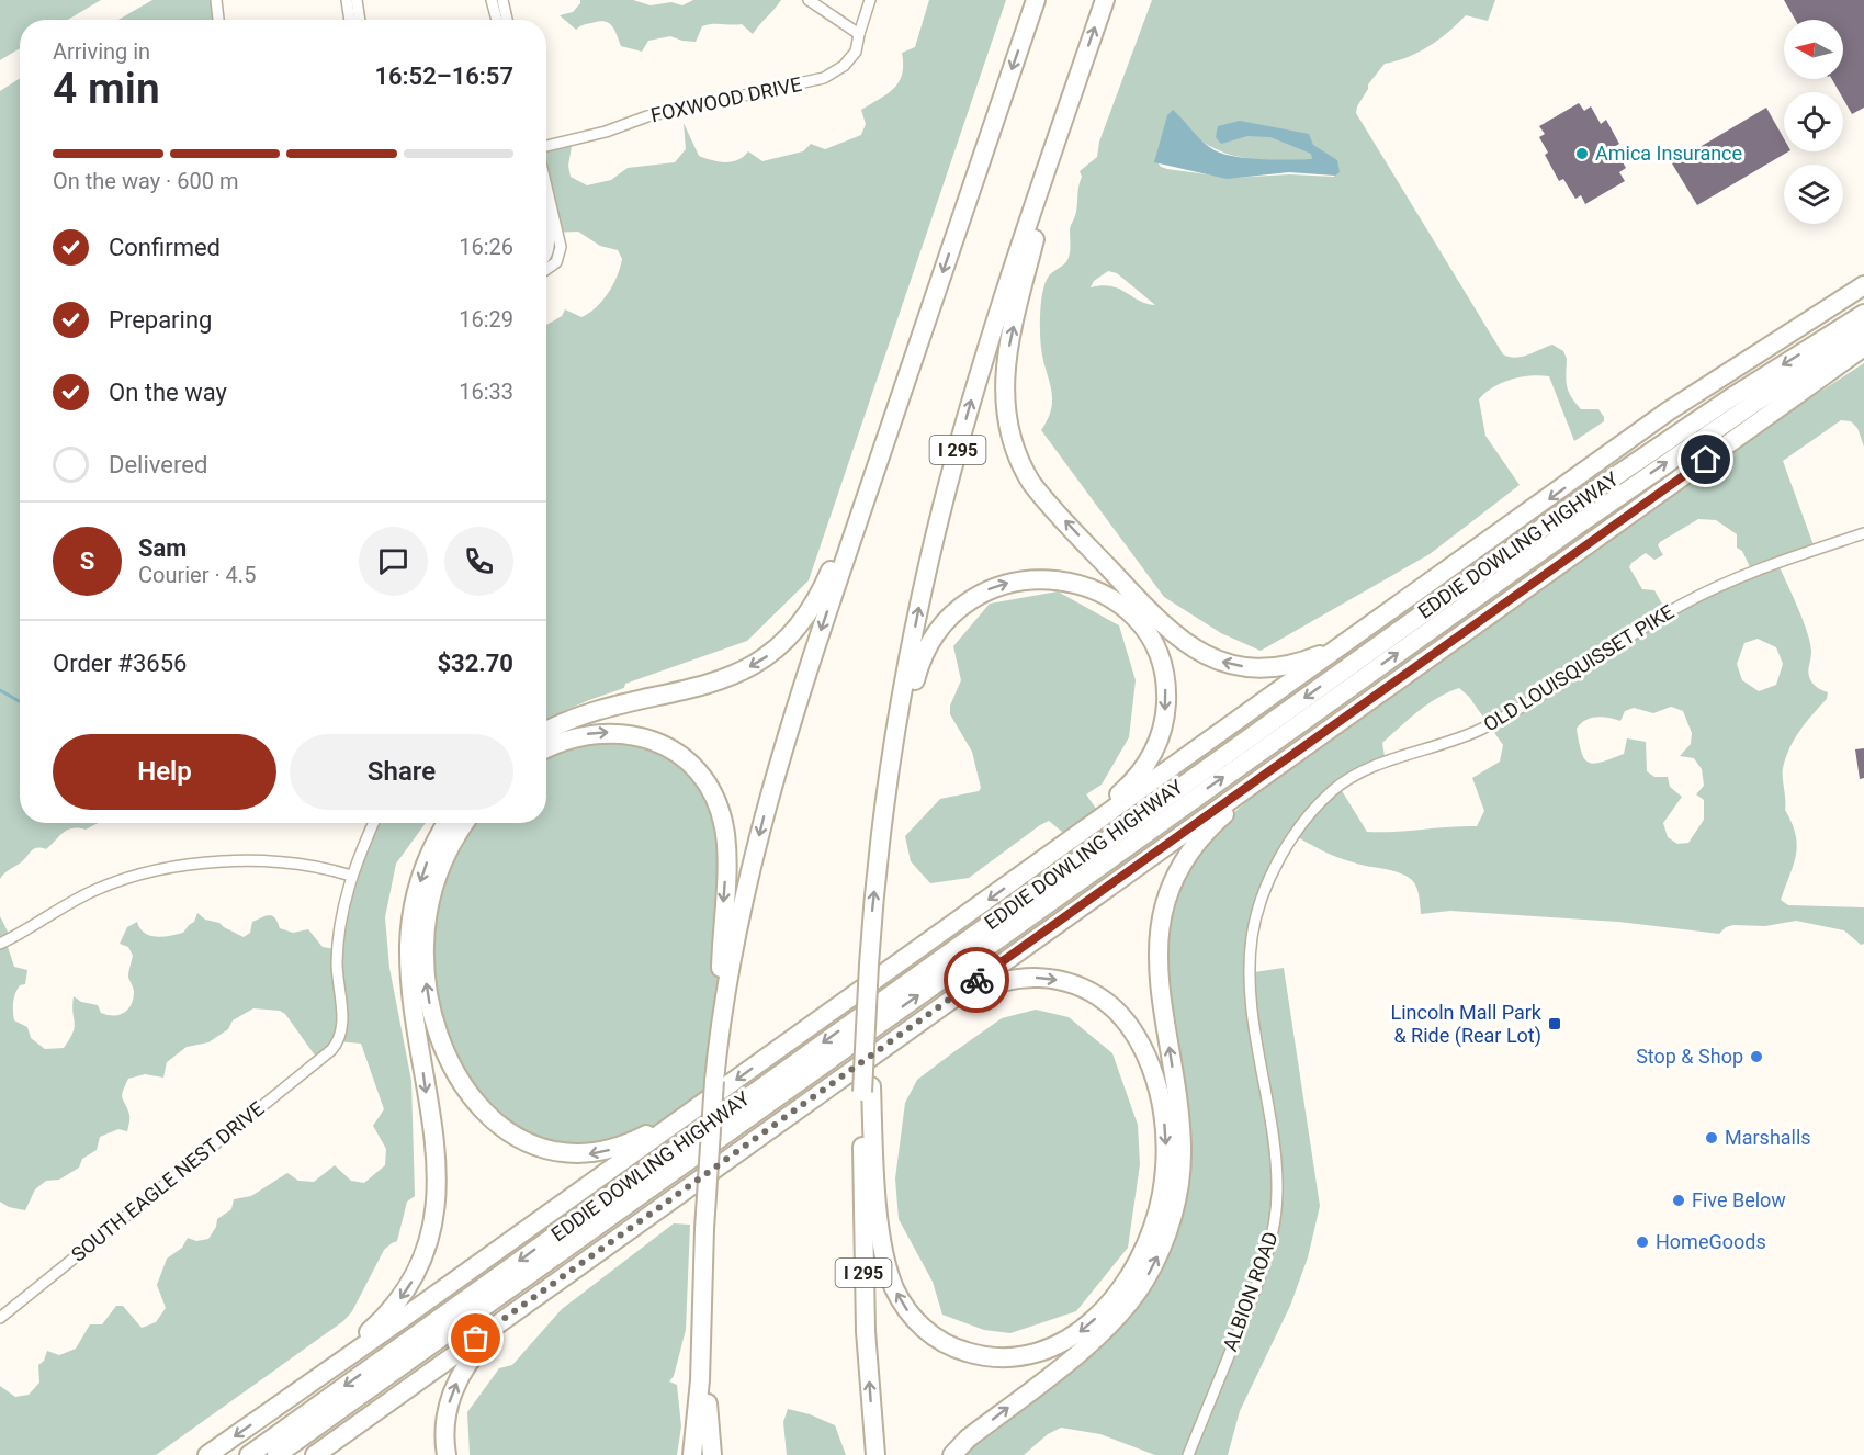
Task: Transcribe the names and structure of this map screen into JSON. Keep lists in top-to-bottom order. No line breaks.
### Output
{"streets":{"highway":["I 295","EDDIE DOWLING HIGHWAY"],"street":["FOXWOOD DRIVE","OLD LOUISQUISSET PIKE","SOUTH EAGLE NEST DRIVE","ALBION ROAD"]},"crossings":[["OLD LOUISQUISSET PIKE","ALBION ROAD"]],"places":{"other":["Amica Insurance","Stop & Shop","Marshalls","Five Below","HomeGoods"],"transit":["Lincoln Mall Park & Ride (Rear Lot)"]},"north":"left","page":{"heading":["4 min","Arriving in","16:52–16:57"],"panel":["Sam","Courier · 4.5","Order #3656","$32.70"],"bar":"On the way · 600 m","list":[["Confirmed","16:26"],["Preparing","16:29"],["On the way","16:33"],"Delivered"],"round":"S","buttons":["Help","Share"]}}
